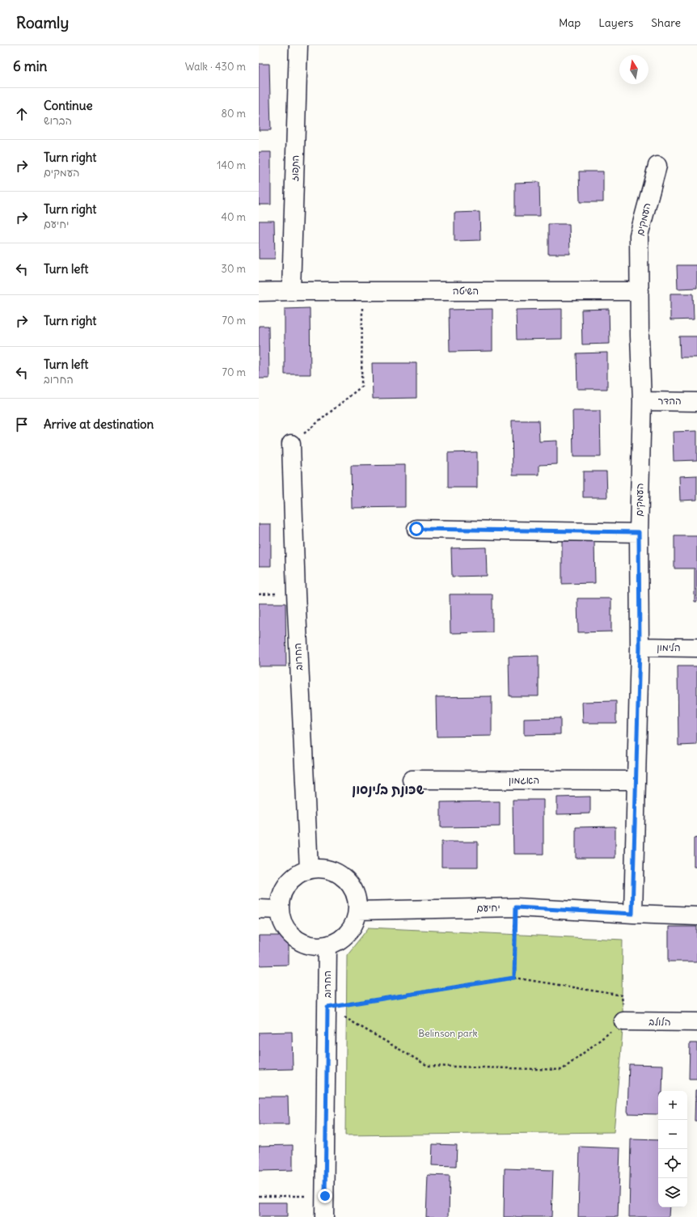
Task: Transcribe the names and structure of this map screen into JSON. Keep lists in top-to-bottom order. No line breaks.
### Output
{"streets":{"street":["התפוז","העמקים","השיטה","ההדר","הלימון","החרוב","האגמון","יחיעם","הלולב"]},"crossings":[["התפוז","השיטה"],["העמקים","השיטה"],["העמקים","ההדר"],["העמקים","הלימון"],["העמקים","האגמון"],["העמקים","יחיעם"],["החרוב","יחיעם"]],"districts":["שכונת בלינסון"],"parks":["Belinson park"],"north":"top","page":{"header":"Roamly","nav":["Map","Layers","Share"],"heading":["6 min","Walk · 430 m"],"list":[["Continue","הברוש","80 m"],["Turn right","העמקים","140 m"],["Turn right","יחיעם","40 m"],["Turn left","30 m"],["Turn right","70 m"],["Turn left","החרוב","70 m"],"Arrive at destination"],"map_buttons":["+","−"]}}
